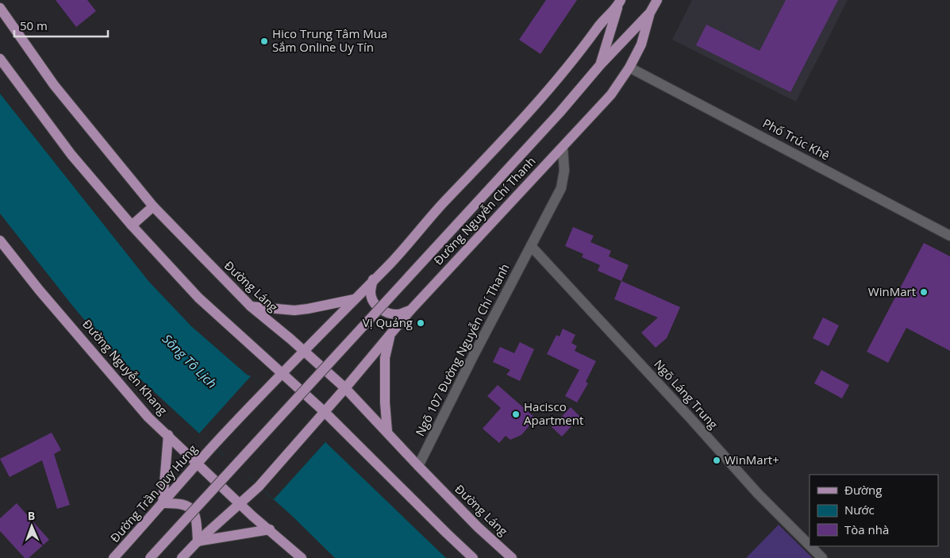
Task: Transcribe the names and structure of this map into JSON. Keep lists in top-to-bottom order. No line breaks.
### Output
{"streets":{"main road":["Đường Nguyễn Chí Thanh","Đường Láng","Đường Nguyễn Khang","Đường Trần Duy Hưng"],"street":["Phố Trúc Khê","Ngõ 107 Đường Nguyễn Chí Thanh","Ngõ Láng Trung"]},"crossings":[["Phố Trúc Khê","Đường Nguyễn Chí Thanh"],["Đường Nguyễn Chí Thanh","Đường Láng"],["Đường Nguyễn Chí Thanh","Ngõ 107 Đường Nguyễn Chí Thanh"],["Đường Nguyễn Chí Thanh","Đường Nguyễn Khang"],["Đường Láng","Ngõ 107 Đường Nguyễn Chí Thanh"],["Ngõ 107 Đường Nguyễn Chí Thanh","Ngõ Láng Trung"],["Đường Nguyễn Khang","Đường Trần Duy Hưng"]],"water":["Sông Tô Lịch"],"places":["Hico Trung Tâm Mua Sắm Online Uy Tín","WinMart","Vị Quảng","Hacisco Apartment","WinMart+"],"legend":["Đường","Nước","Tòa nhà"],"scale_bar":"50 m","north":"top"}
